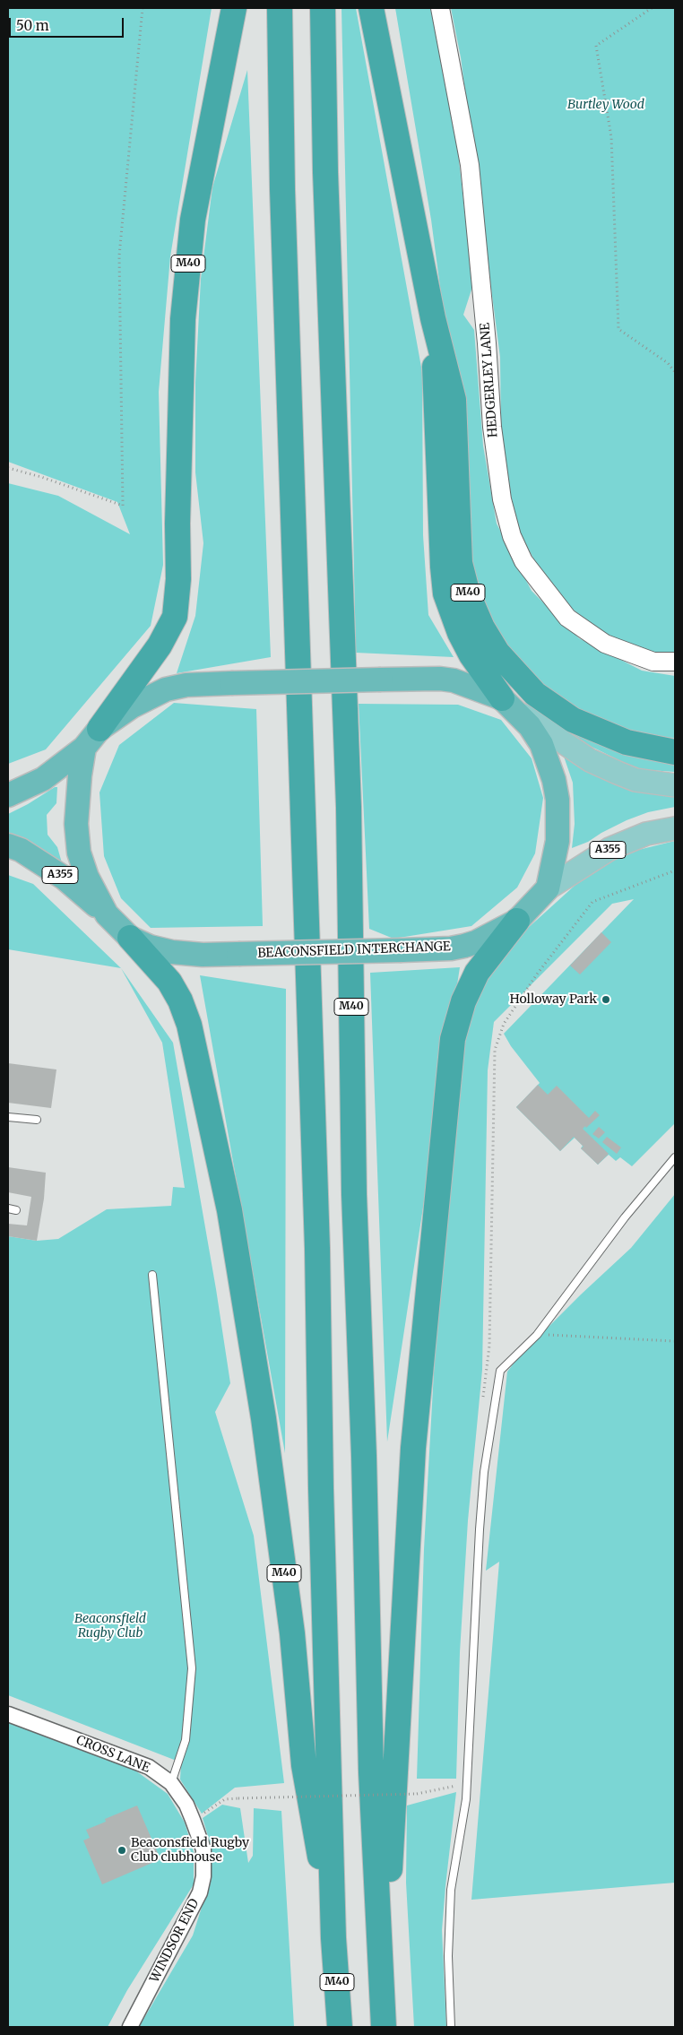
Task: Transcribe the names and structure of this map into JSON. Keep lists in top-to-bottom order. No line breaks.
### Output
{"streets":{"highway":["M40","A355","BEACONSFIELD INTERCHANGE"],"street":["HEDGERLEY LANE","CROSS LANE","WINDSOR END"]},"crossings":[["M40","BEACONSFIELD INTERCHANGE"],["A355","BEACONSFIELD INTERCHANGE"],["CROSS LANE","WINDSOR END"]],"parks":["Burtley Wood","Beaconsfield Rugby Club"],"places":["Holloway Park","Beaconsfield Rugby Club clubhouse"],"scale_bar":"50 m"}
